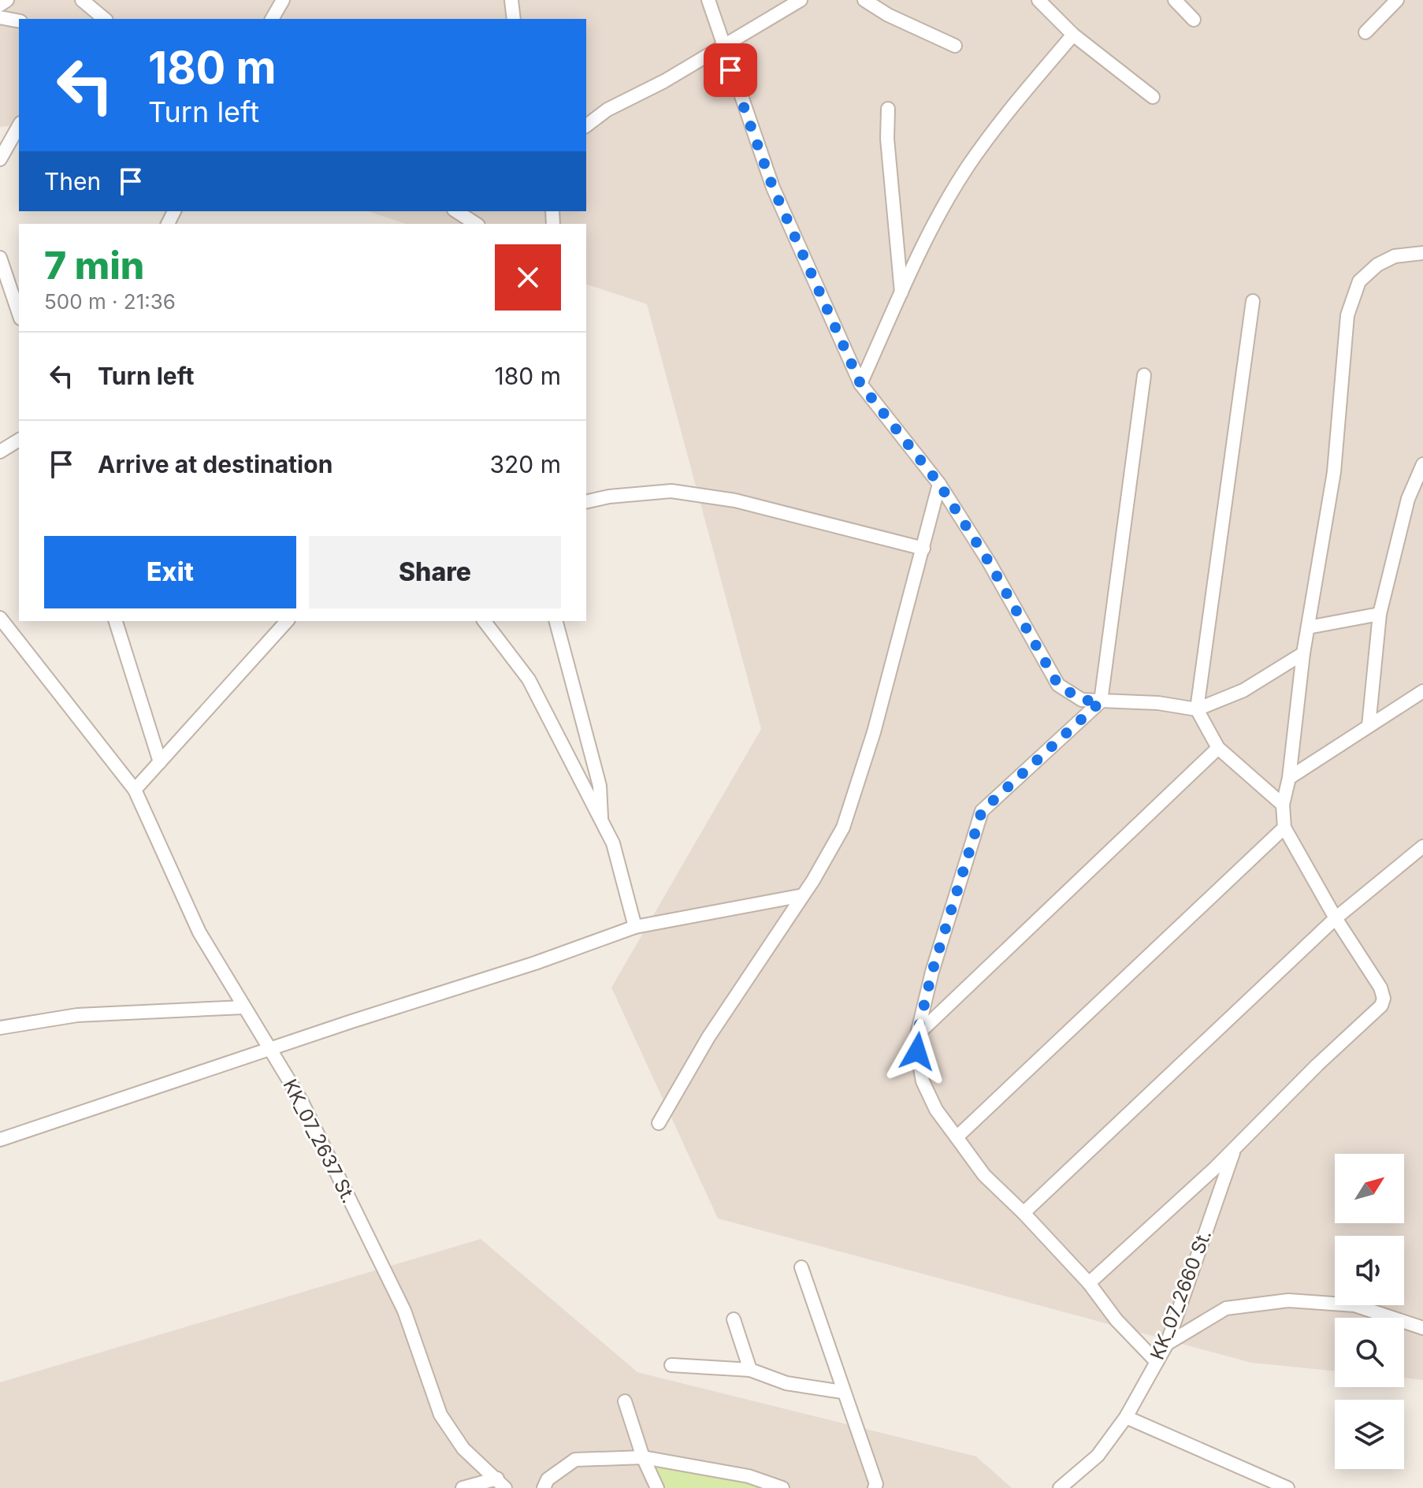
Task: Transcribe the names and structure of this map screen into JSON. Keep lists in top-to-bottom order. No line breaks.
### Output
{"streets":{"street":["KK_07_2637 St.","KK_07_2660 St."]},"north":"top right","page":{"turn":["180 m","Turn left"],"then":"Then","heading":["7 min","500 m · 21:36"],"list":[{"name":"Turn left","value":"180 m"},{"name":"Arrive at destination","value":"320 m"}],"buttons":["Exit","Share"]}}
